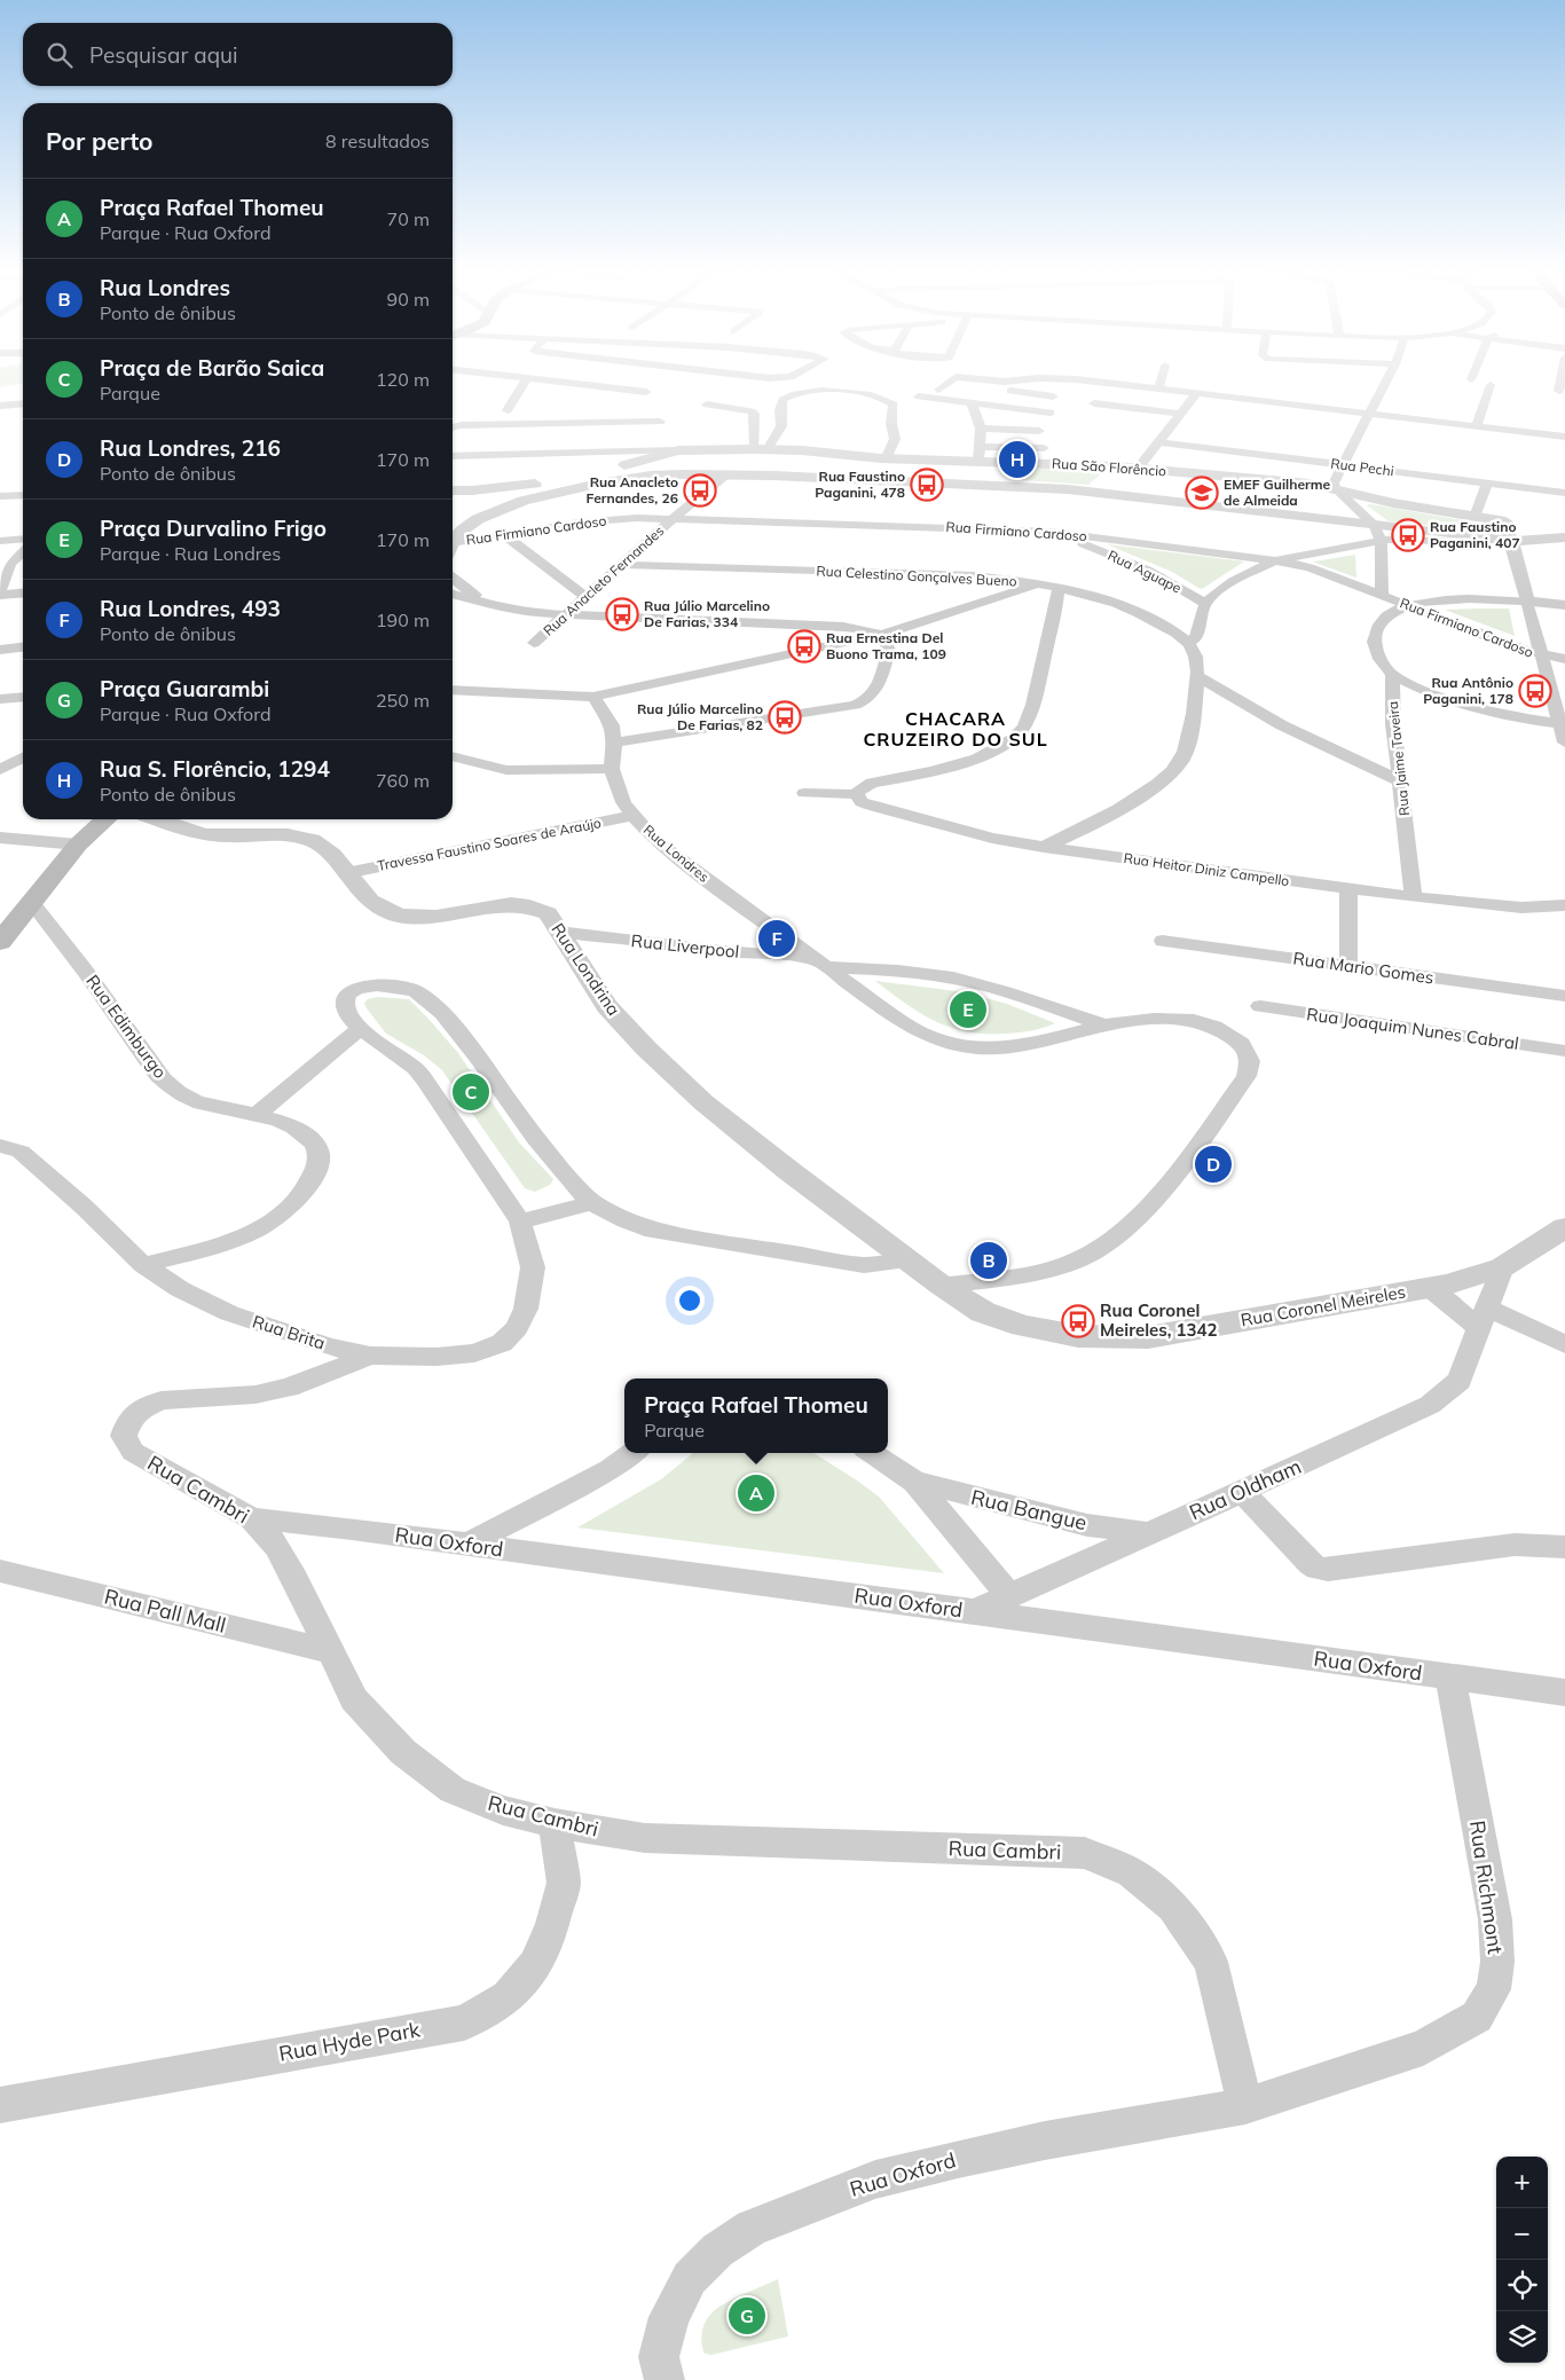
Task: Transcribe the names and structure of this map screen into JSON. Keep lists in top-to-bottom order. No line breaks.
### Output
{"streets":{"street":["Rua São Florêncio","Rua Pechi","Rua Firmiano Cardoso","Rua Aguape","Rua Celestino Gonçalves Bueno","Rua Anacleto Fernandes","Rua Jaime Taveira","Travessa Faustino Soares de Araújo","Rua Londres","Rua Heitor Diniz Campello","Rua Liverpool","Rua Mario Gomes","Rua Londrina","Rua Edimburgo","Rua Joaquim Nunes Cabral","Rua Coronel Meireles","Rua Brita","Rua Cambri","Rua Oldham","Rua Bangue","Rua Oxford","Rua Pall Mall","Rua Richmont","Rua Hyde Park"]},"crossings":[["Rua Firmiano Cardoso","Rua Aguape"],["Rua Firmiano Cardoso","Rua Anacleto Fernandes"],["Rua Celestino Gonçalves Bueno","Rua Anacleto Fernandes"],["Rua Jaime Taveira","Rua Heitor Diniz Campello"],["Travessa Faustino Soares de Araújo","Rua Londres"],["Travessa Faustino Soares de Araújo","Rua Londrina"],["Rua Londres","Rua Liverpool"],["Rua Londres","Rua Londrina"],["Rua Londres","Rua Coronel Meireles"],["Rua Liverpool","Rua Londrina"],["Rua Londrina","Rua Coronel Meireles"],["Rua Edimburgo","Rua Brita"],["Rua Coronel Meireles","Rua Oldham"],["Rua Brita","Rua Cambri"],["Rua Cambri","Rua Oxford"],["Rua Cambri","Rua Pall Mall"],["Rua Cambri","Rua Richmont"],["Rua Cambri","Rua Hyde Park"],["Rua Oldham","Rua Bangue"],["Rua Oldham","Rua Oxford"],["Rua Oxford","Rua Richmont"]],"districts":["CHACARA CRUZEIRO DO SUL"],"places":{"bus stop":["Rua Faustino Paganini, 478","Rua Anacleto Fernandes, 26","Rua Faustino Paganini, 407","Rua Júlio Marcelino De Farias, 334","Rua Ernestina Del Buono Trama, 109","Rua Antônio Paganini, 178","Rua Júlio Marcelino De Farias, 82","Rua Coronel Meireles, 1342"],"school or university":["EMEF Guilherme de Almeida"]},"page":{"search":"Pesquisar aqui","heading":["Por perto","8 resultados"],"list":[{"mark":"A","name":"Praça Rafael Thomeu","note":"Parque · Rua Oxford","value":"70 m"},{"mark":"B","name":"Rua Londres","note":"Ponto de ônibus","value":"90 m"},{"mark":"C","name":"Praça de Barão Saica","note":"Parque","value":"120 m"},{"mark":"D","name":"Rua Londres, 216","note":"Ponto de ônibus","value":"170 m"},{"mark":"E","name":"Praça Durvalino Frigo","note":"Parque · Rua Londres","value":"170 m"},{"mark":"F","name":"Rua Londres, 493","note":"Ponto de ônibus","value":"190 m"},{"mark":"G","name":"Praça Guarambi","note":"Parque · Rua Oxford","value":"250 m"},{"mark":"H","name":"Rua S. Florêncio, 1294","note":"Ponto de ônibus","value":"760 m"}],"pins":["H","F","E","C","D","B","A","G"],"popup":["Praça Rafael Thomeu","Parque"],"map_buttons":["+","−"]}}
